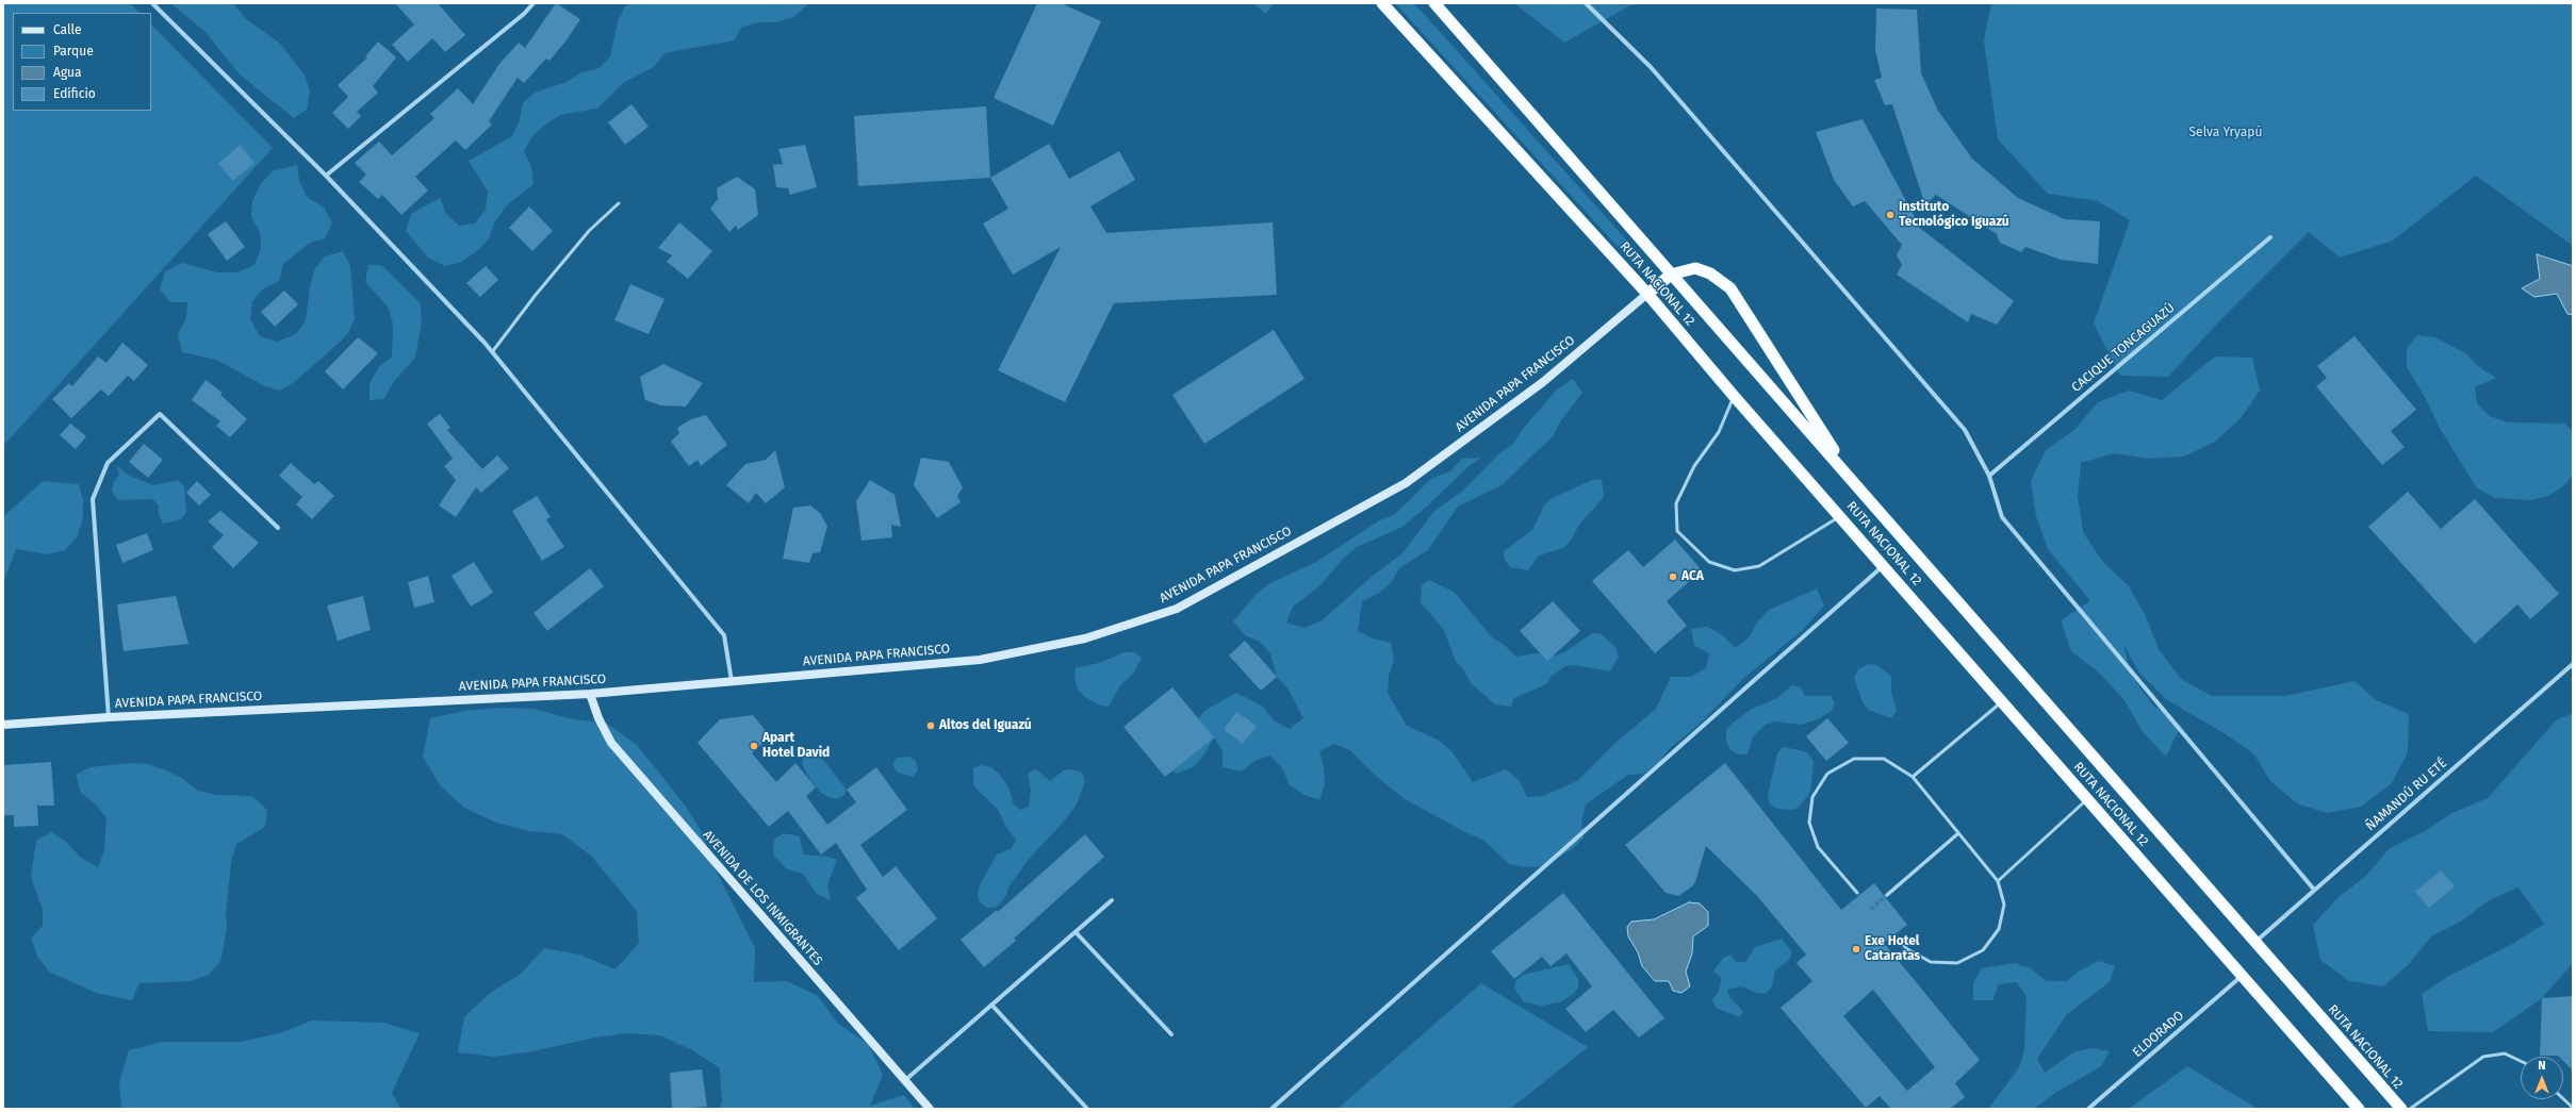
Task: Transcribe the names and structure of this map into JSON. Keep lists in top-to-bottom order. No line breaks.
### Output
{"streets":{"highway":["RUTA NACIONAL 12"],"main road":["AVENIDA PAPA FRANCISCO","AVENIDA DE LOS INMIGRANTES"],"street":["CACIQUE TONCAGUAZÚ","ÑAMANDÚ RU ETÉ","ELDORADO"]},"crossings":[["RUTA NACIONAL 12","AVENIDA PAPA FRANCISCO"],["RUTA NACIONAL 12","ÑAMANDÚ RU ETÉ"],["RUTA NACIONAL 12","ELDORADO"],["AVENIDA PAPA FRANCISCO","AVENIDA DE LOS INMIGRANTES"]],"parks":["Selva Yryapú"],"places":["Instituto Tecnológico Iguazú","ACA","Altos del Iguazú","Apart Hotel David","Exe Hotel Cataratas"],"legend":["Calle","Parque","Agua","Edificio"],"north":"top"}
